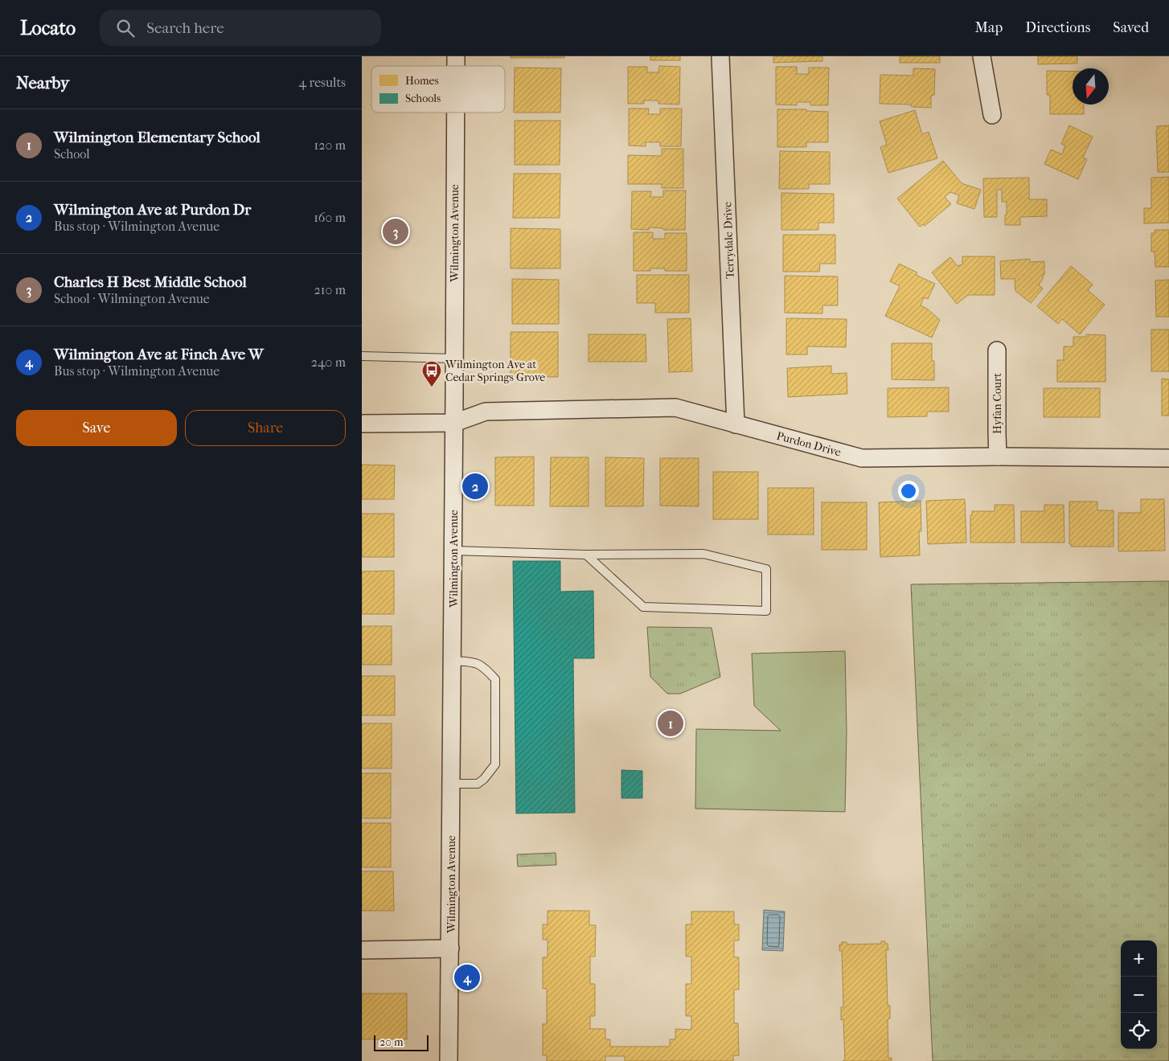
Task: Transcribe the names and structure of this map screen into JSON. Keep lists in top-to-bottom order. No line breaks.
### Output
{"streets":{"street":["Wilmington Avenue","Terrydale Drive","Hyfan Court","Purdon Drive"]},"crossings":[["Wilmington Avenue","Purdon Drive"],["Terrydale Drive","Purdon Drive"],["Hyfan Court","Purdon Drive"]],"places":{"bus stop":["Wilmington Ave at Cedar Springs Grove"]},"legend":["Homes","Schools"],"scale_bar":"20 m","north":"bottom","page":{"header":"Locato","search":"Search here","nav":["Map","Directions","Saved"],"heading":["Nearby","4 results"],"list":[{"mark":"1","name":"Wilmington Elementary School","note":"School","value":"120 m"},{"mark":"2","name":"Wilmington Ave at Purdon Dr","note":"Bus stop · Wilmington Avenue","value":"160 m"},{"mark":"3","name":"Charles H Best Middle School","note":"School · Wilmington Avenue","value":"210 m"},{"mark":"4","name":"Wilmington Ave at Finch Ave W","note":"Bus stop · Wilmington Avenue","value":"240 m"}],"pins":["3","2","1","4"],"buttons":["Save","Share"],"map_buttons":["+","−"],"scale":"20 m"}}
